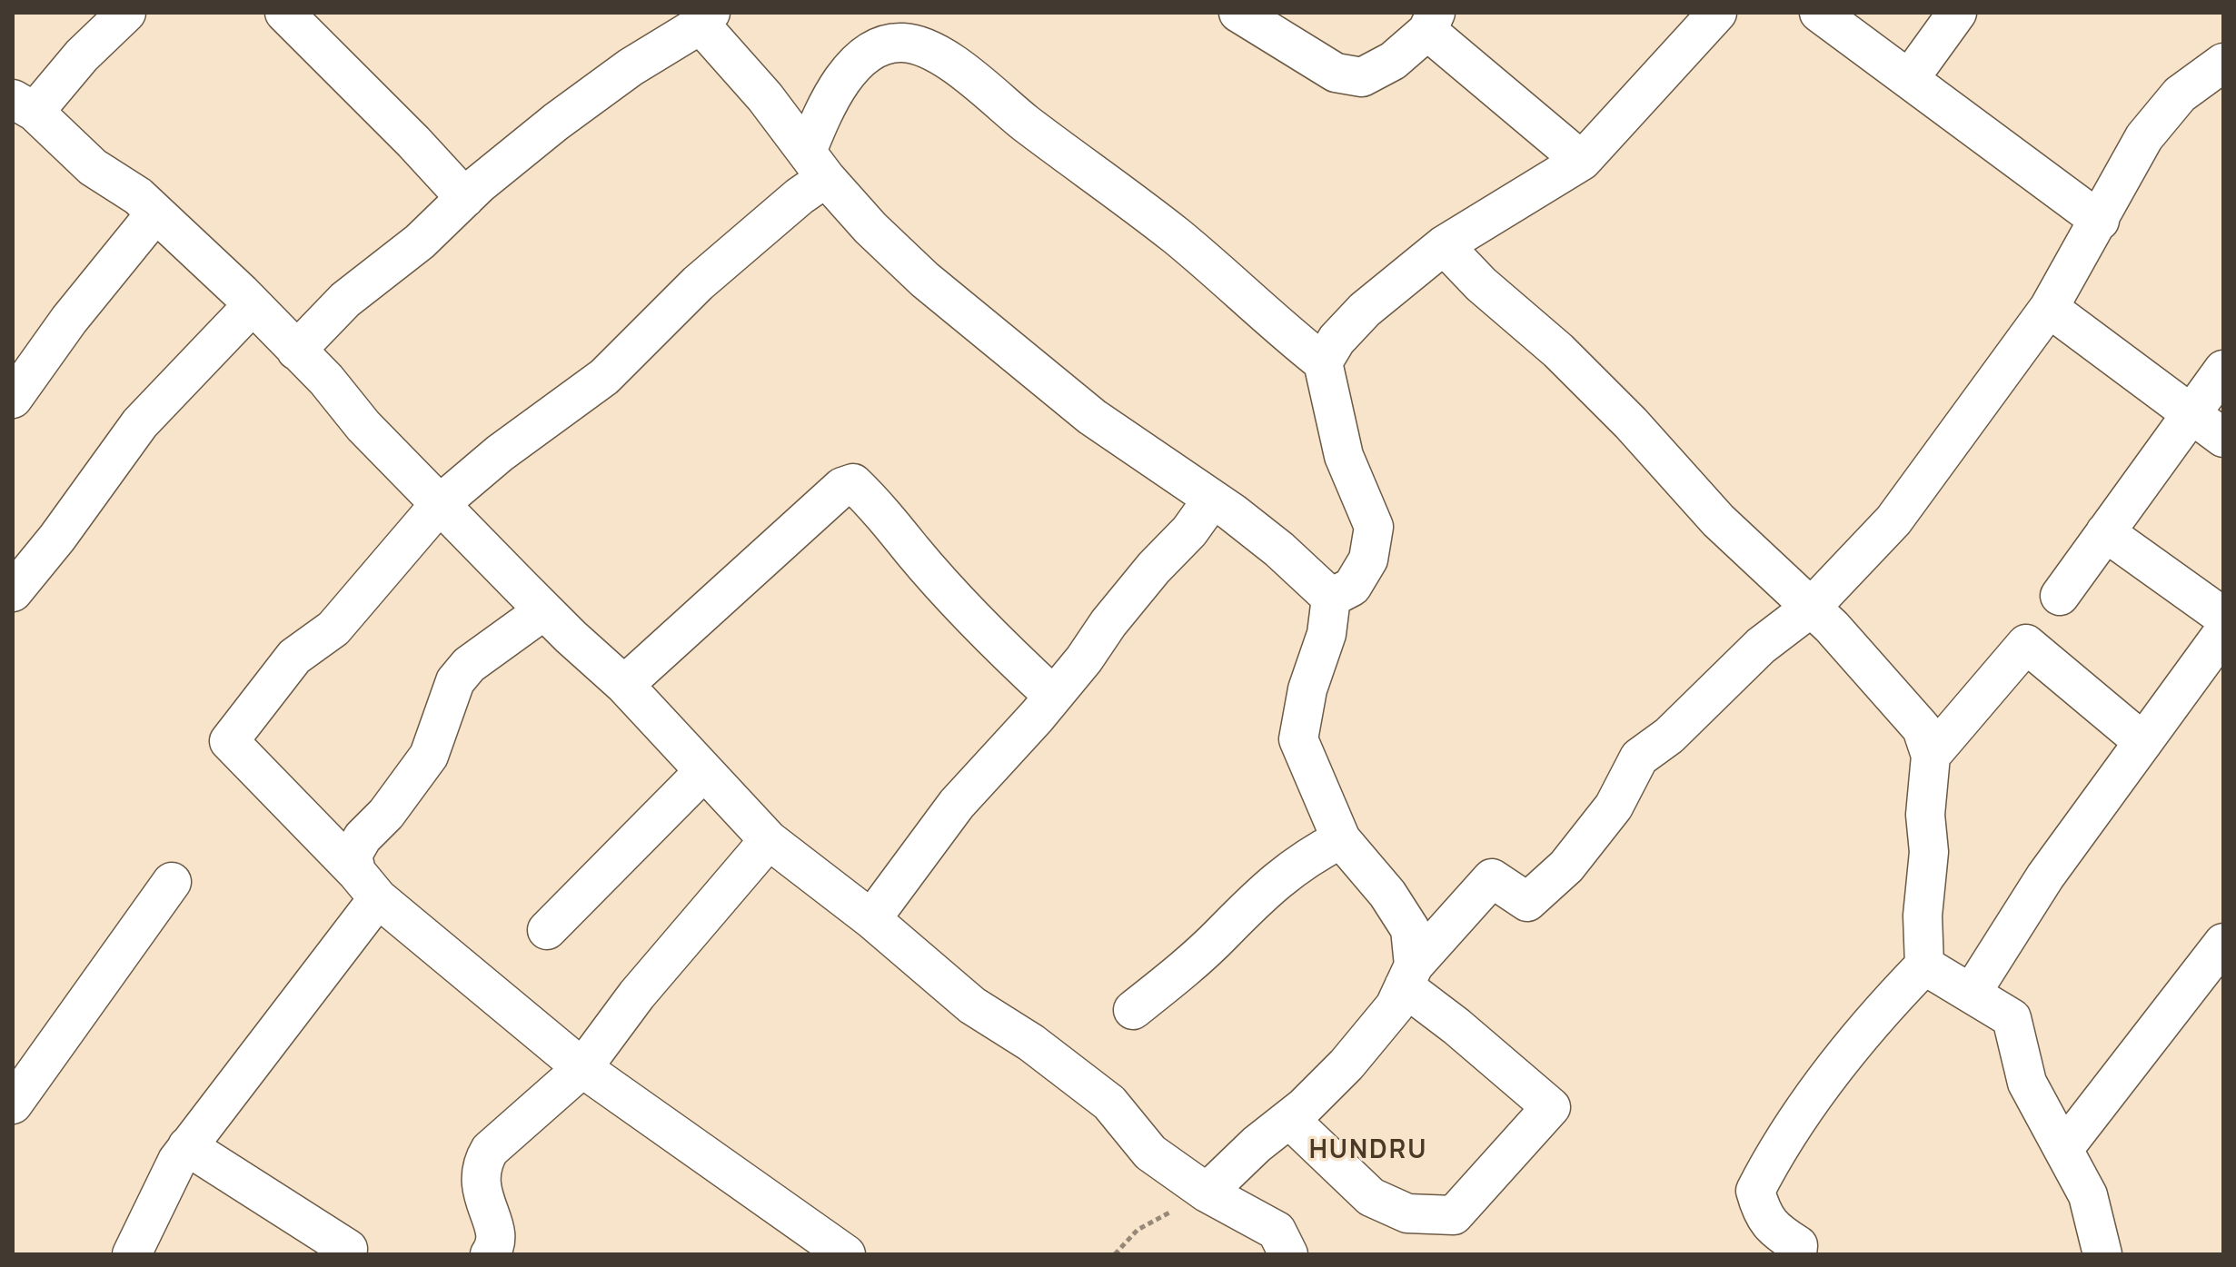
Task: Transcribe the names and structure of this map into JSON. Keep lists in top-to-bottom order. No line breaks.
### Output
{"districts":["HUNDRU"]}
